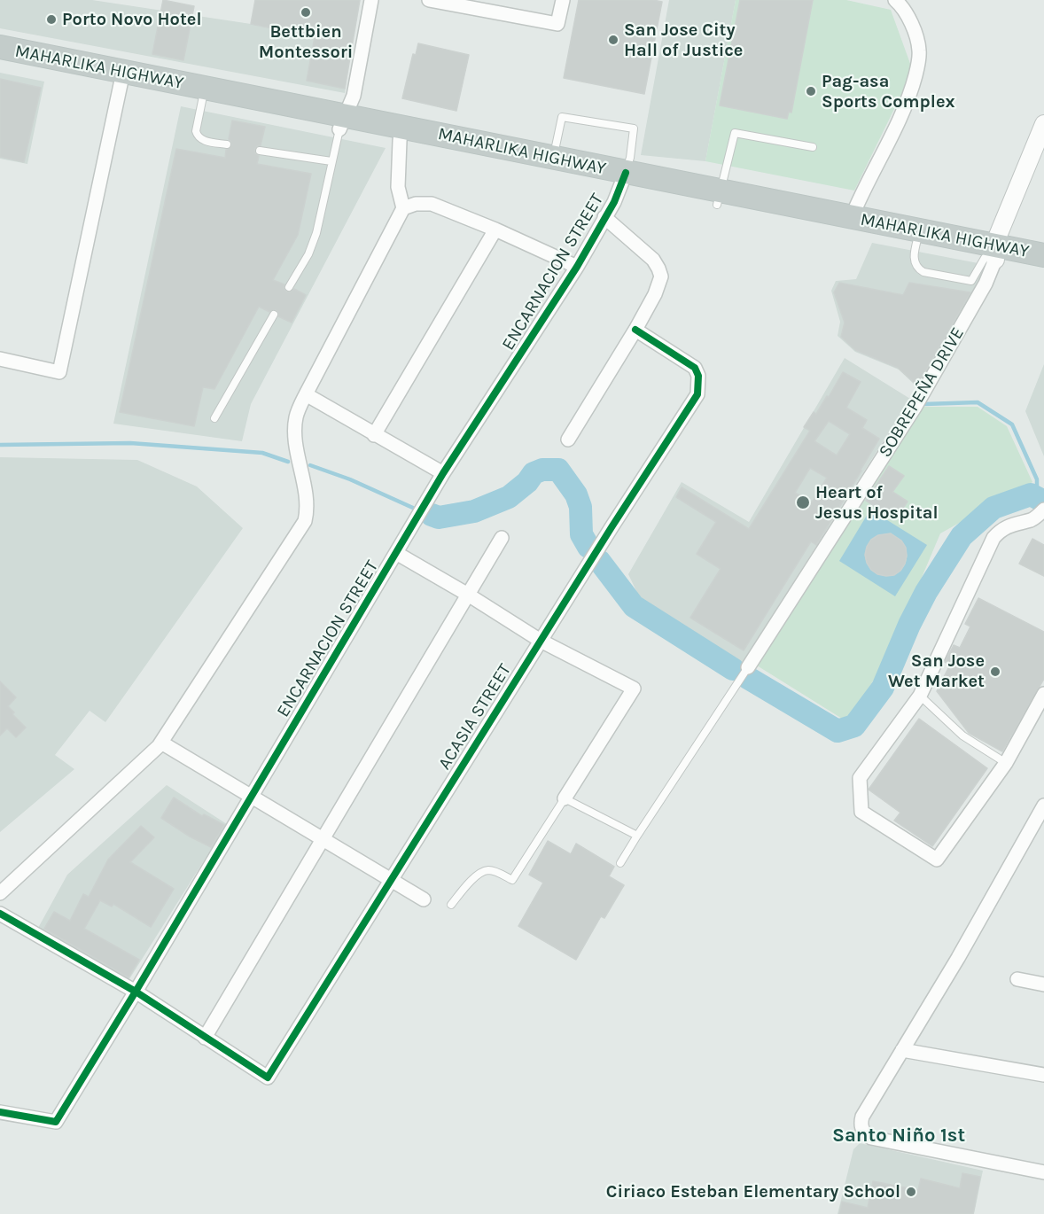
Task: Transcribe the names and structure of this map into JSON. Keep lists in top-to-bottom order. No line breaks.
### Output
{"streets":{"highway":["MAHARLIKA HIGHWAY"],"street":["ENCARNACION STREET","SOBREPEÑA DRIVE","ACASIA STREET"]},"crossings":[["MAHARLIKA HIGHWAY","ENCARNACION STREET"],["MAHARLIKA HIGHWAY","SOBREPEÑA DRIVE"]],"districts":["Santo Niño 1st"],"places":["Bettbien Montessori","Porto Novo Hotel","San Jose City Hall of Justice","Pag-asa Sports Complex","Heart of Jesus Hospital","San Jose Wet Market","Ciriaco Esteban Elementary School"]}
